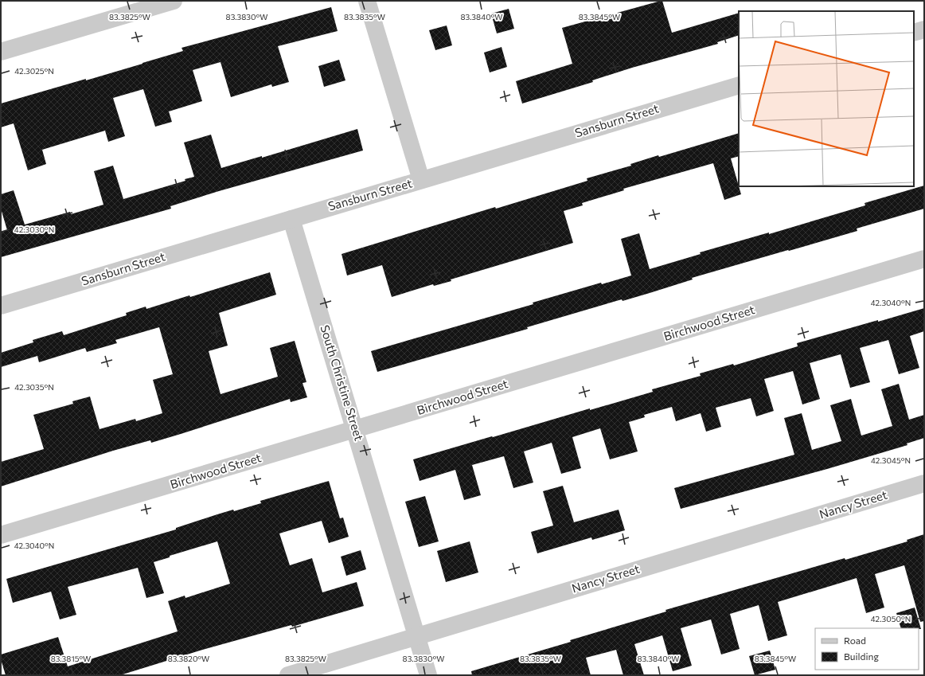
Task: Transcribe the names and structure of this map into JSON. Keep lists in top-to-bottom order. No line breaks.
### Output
{"streets":{"street":["Sansburn Street","Birchwood Street","South Christine Street","Nancy Street"]},"crossings":[["Sansburn Street","South Christine Street"],["Birchwood Street","South Christine Street"],["South Christine Street","Nancy Street"]],"legend":["Road","Building"],"coordinates":["83.3825°W","83.3830°W","83.3835°W","83.3840°W","83.3845°W","42.3025°N","42.3030°N","42.3040°N","42.3035°N","42.3045°N","42.3050°N","83.3815°W","83.3820°W"]}
